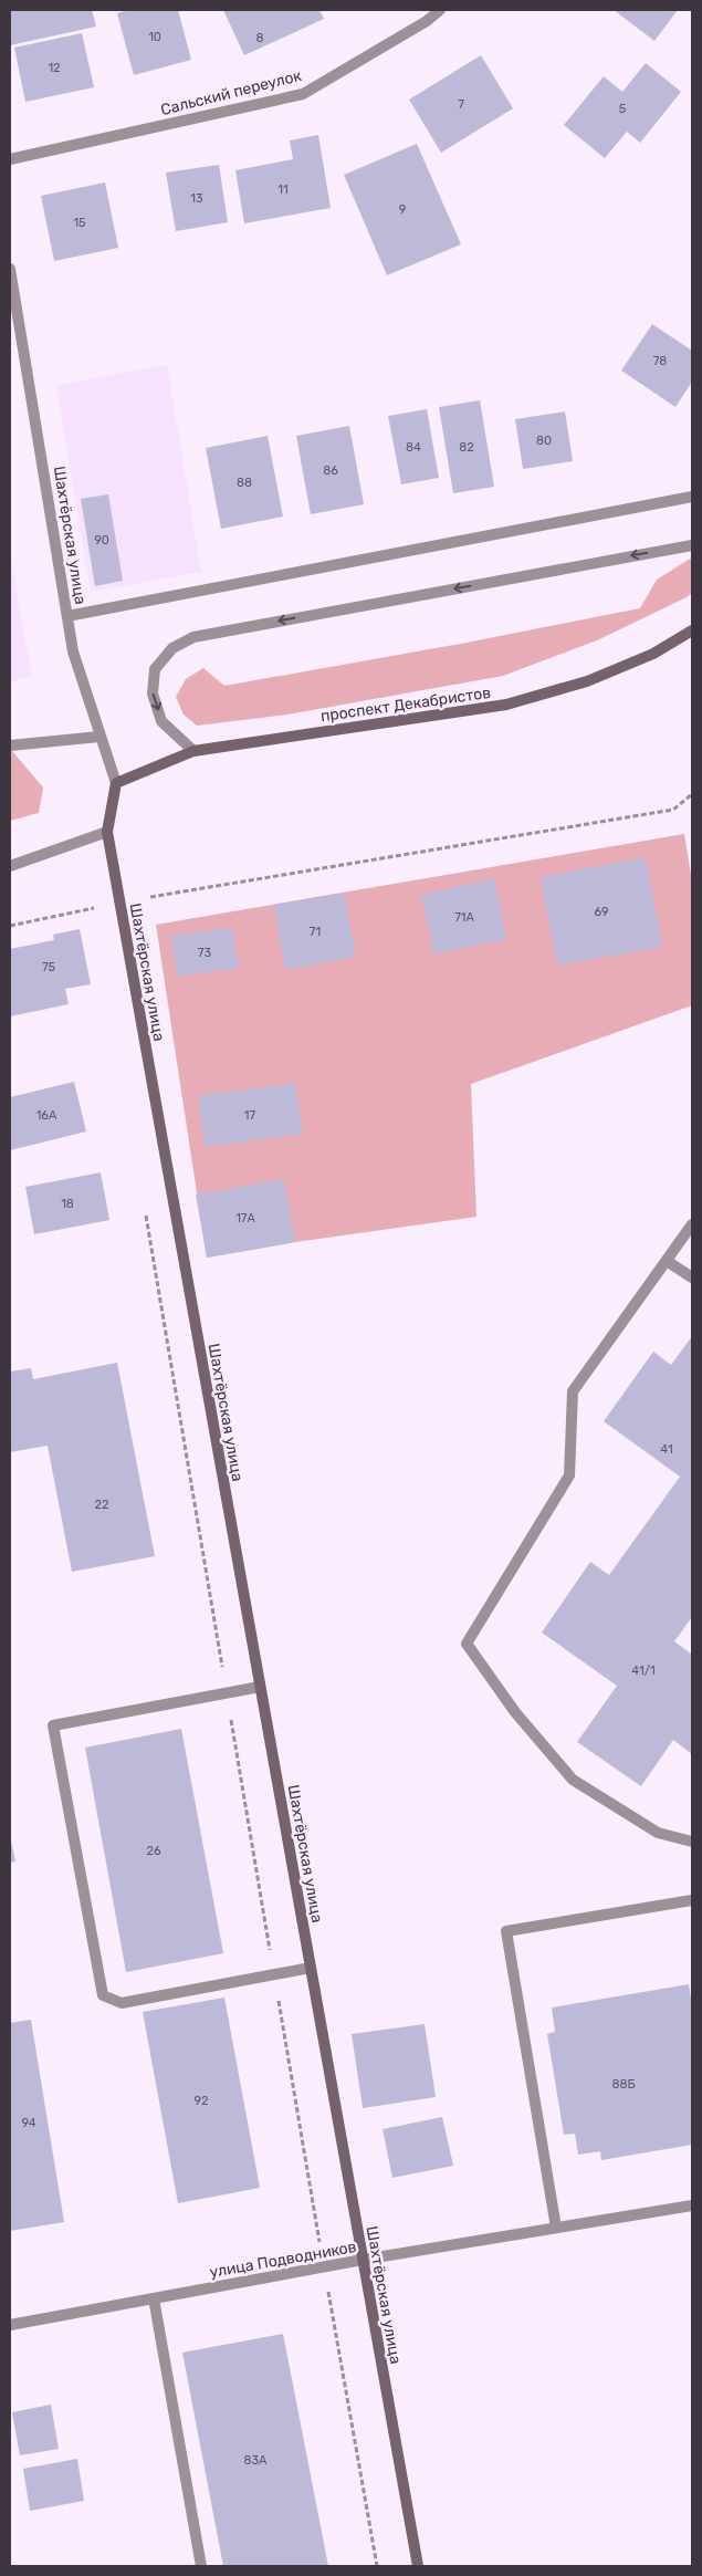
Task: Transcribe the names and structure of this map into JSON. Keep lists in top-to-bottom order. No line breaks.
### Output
{"streets":{"main road":["Шахтёрская улица","проспект Декабристов"],"street":["Сальский переулок","улица Подводников"]},"crossings":[["Шахтёрская улица","проспект Декабристов"],["Шахтёрская улица","улица Подводников"]],"house_numbers":["10","8","12","7","5","11","13","9","15","78","80","84","82","86","88","90","69","71А","71","73","75","16А","17","18","17А","41","22","41/1","26","88Б","92","94","83А"]}
